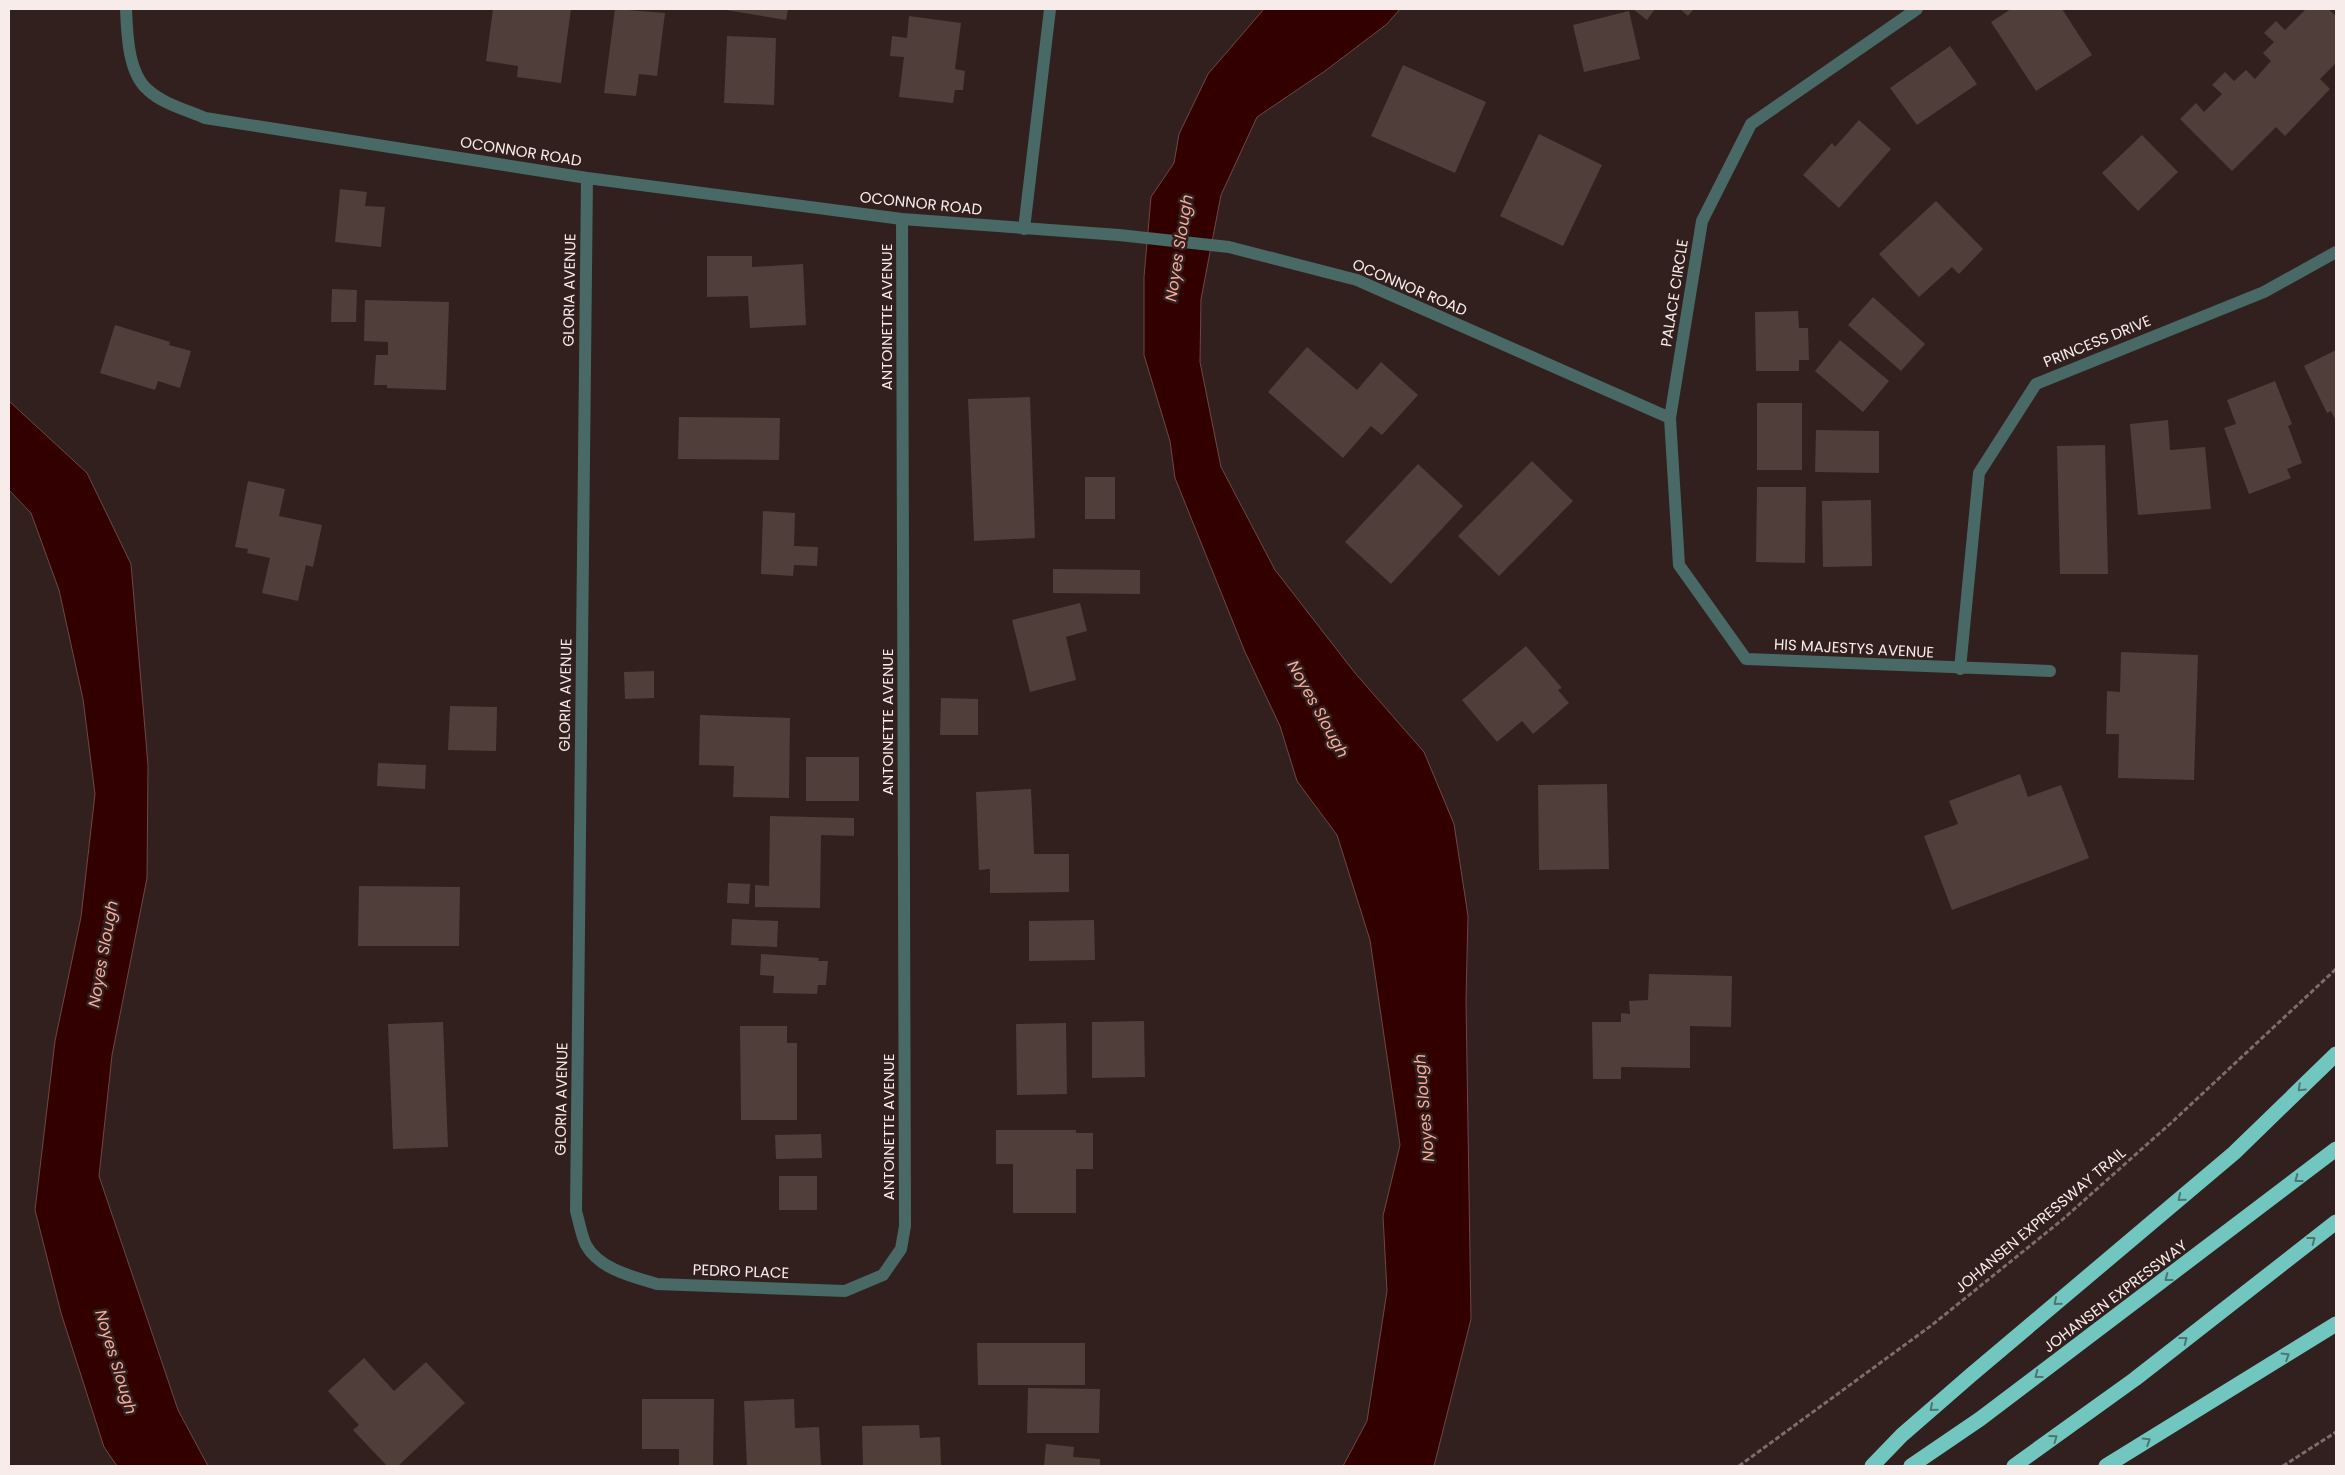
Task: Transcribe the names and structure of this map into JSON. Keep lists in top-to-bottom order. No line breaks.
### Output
{"streets":{"highway":["JOHANSEN EXPRESSWAY"],"street":["OCONNOR ROAD","GLORIA AVENUE","PALACE CIRCLE","ANTOINETTE AVENUE","PRINCESS DRIVE","HIS MAJESTYS AVENUE","PEDRO PLACE"],"path":["JOHANSEN EXPRESSWAY TRAIL"]},"crossings":[["OCONNOR ROAD","GLORIA AVENUE"],["OCONNOR ROAD","PALACE CIRCLE"],["OCONNOR ROAD","ANTOINETTE AVENUE"],["GLORIA AVENUE","PEDRO PLACE"],["PALACE CIRCLE","HIS MAJESTYS AVENUE"],["ANTOINETTE AVENUE","PEDRO PLACE"],["PRINCESS DRIVE","HIS MAJESTYS AVENUE"]],"water":["Noyes Slough"]}
